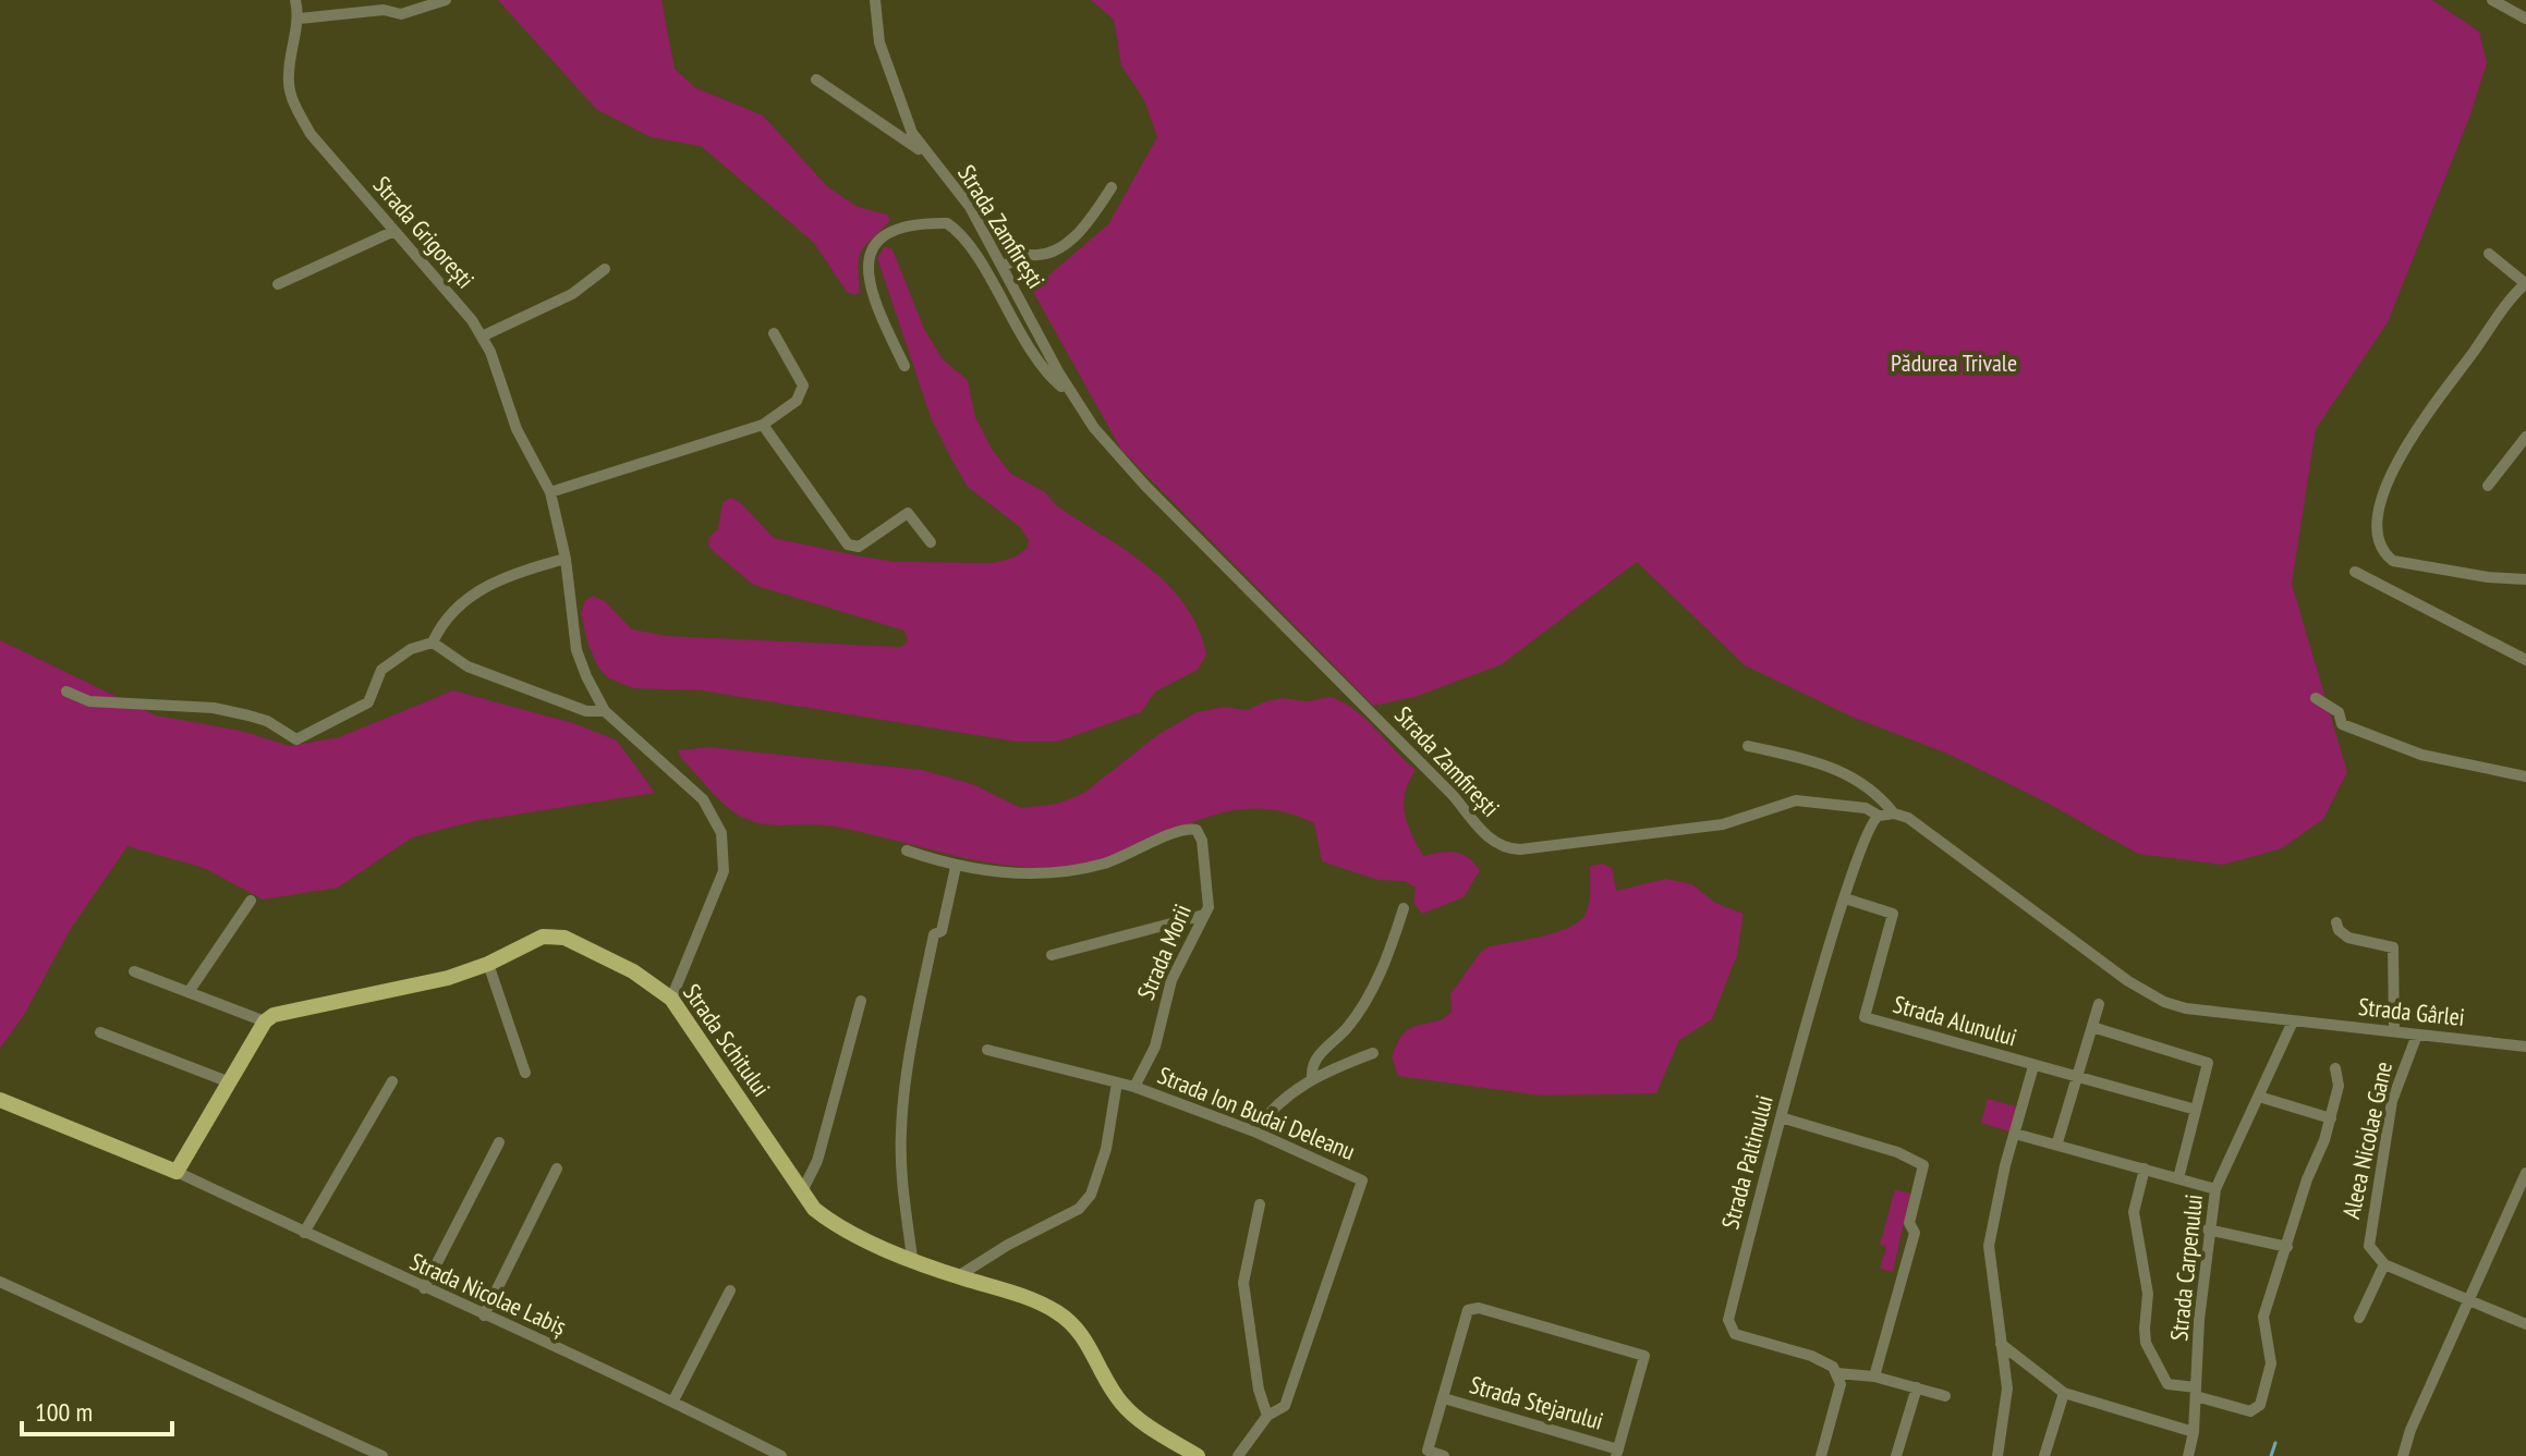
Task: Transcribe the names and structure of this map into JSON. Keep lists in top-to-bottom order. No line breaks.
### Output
{"streets":{"main road":["Strada Schitului"],"street":["Strada Zamfirești","Strada Grigorești","Strada Morii","Strada Gârlei","Strada Alunului","Strada Ion Budai Deleanu","Aleea Nicolae Gane","Strada Paltinului","Strada Carpenului","Strada Nicolae Labiș","Strada Stejarului"]},"crossings":[["Strada Zamfirești","Strada Paltinului"],["Strada Grigorești","Strada Schitului"],["Strada Morii","Strada Ion Budai Deleanu"],["Strada Gârlei","Aleea Nicolae Gane"],["Strada Gârlei","Strada Carpenului"],["Strada Alunului","Strada Paltinului"]],"parks":["Pădurea Trivale"],"scale_bar":"100 m"}
